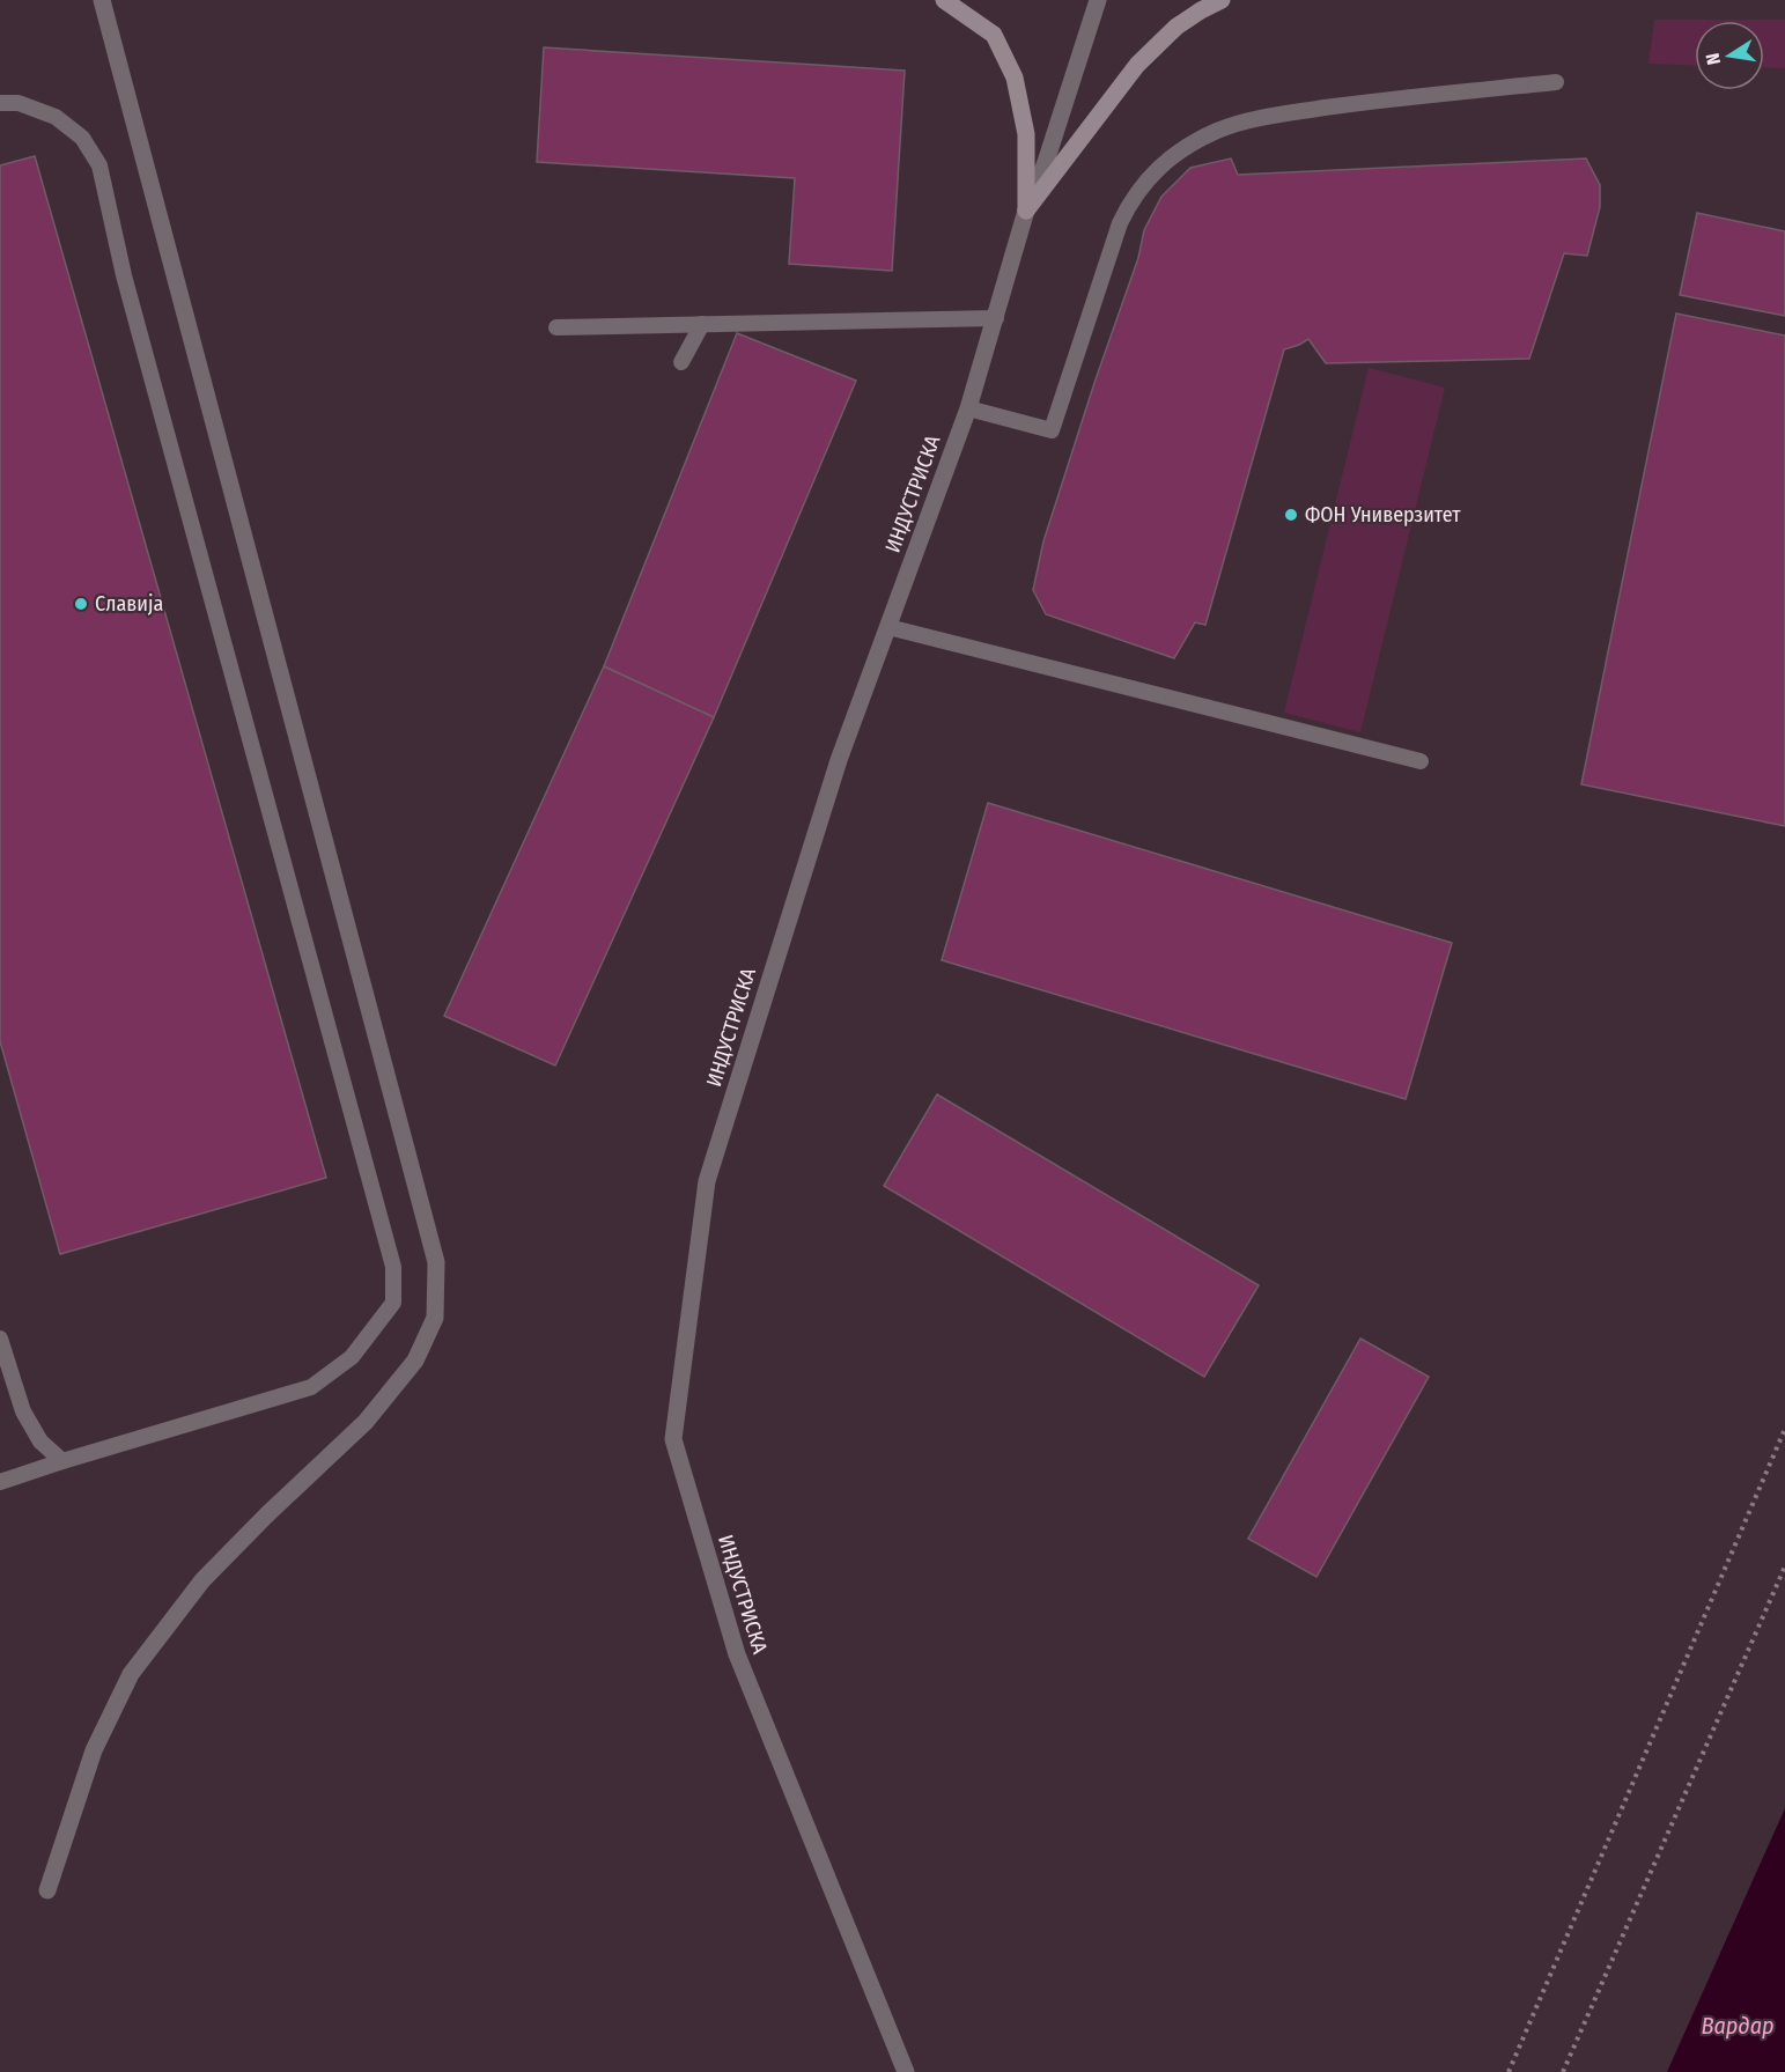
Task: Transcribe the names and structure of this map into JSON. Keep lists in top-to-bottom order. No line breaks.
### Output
{"streets":{"street":["ИНДУСТРИСКА"]},"water":["Вардар"],"places":["ФОН Универзитет","Славија"],"north":"left"}
